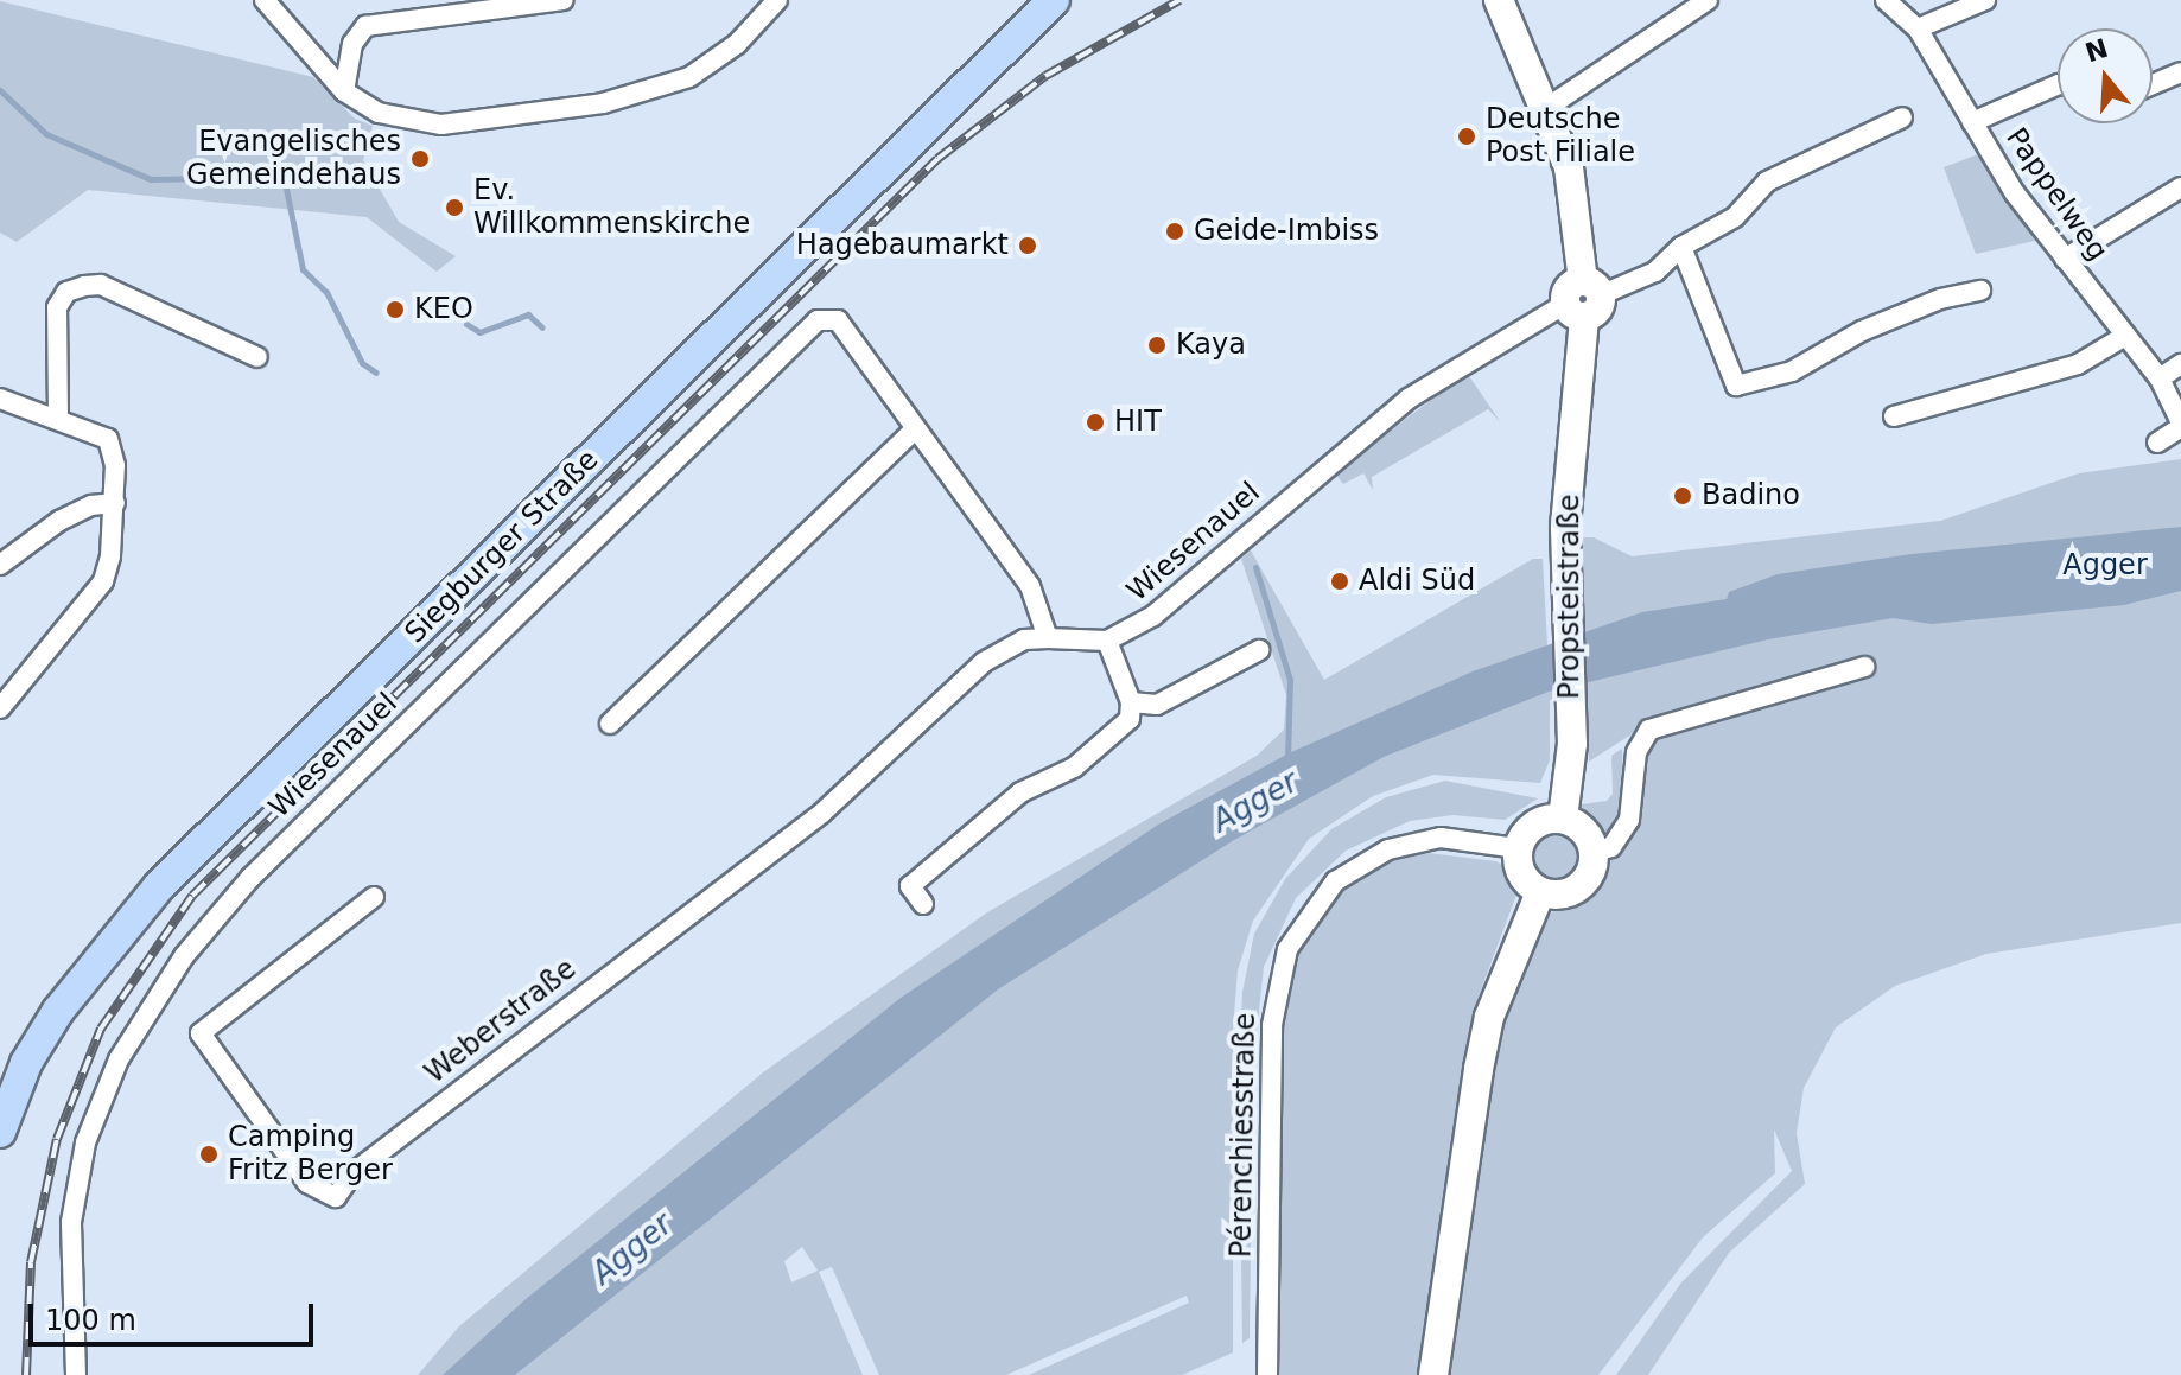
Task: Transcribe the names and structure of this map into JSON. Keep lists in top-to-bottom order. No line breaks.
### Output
{"streets":{"main road":["Siegburger Straße"],"street":["Pappelweg","Wiesenauel","Propsteistraße","Weberstraße","Pérenchiesstraße"]},"crossings":[["Wiesenauel","Propsteistraße"],["Wiesenauel","Weberstraße"],["Propsteistraße","Pérenchiesstraße"]],"water":["Agger"],"parks":["Agger"],"places":["Deutsche Post Filiale","Evangelisches Gemeindehaus","Ev. Willkommenskirche","Geide-Imbiss","Hagebaumarkt","KEO","Kaya","HIT","Badino","Aldi Süd","Camping Fritz Berger"],"scale_bar":"100 m","north":"top"}
